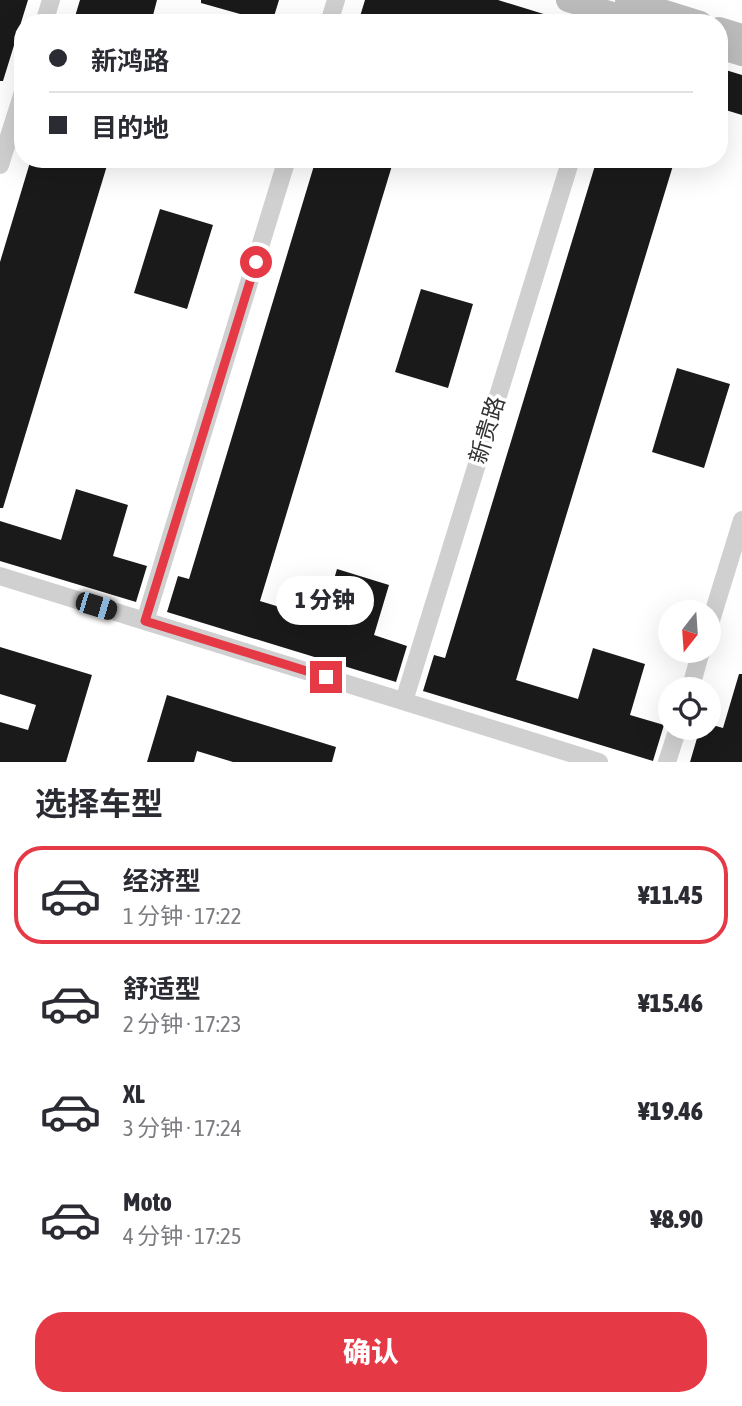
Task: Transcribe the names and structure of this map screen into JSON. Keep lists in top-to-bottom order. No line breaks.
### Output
{"streets":{"street":["新贵路"]},"north":"bottom","page":{"banner":["新鸿路","目的地"],"bubble":"1 分钟","heading":"选择车型","list":[{"name":"经济型","note":"1 分钟 · 17:22","value":"¥11.45"},{"name":"舒适型","note":"2 分钟 · 17:23","value":"¥15.46"},{"name":"XL","note":"3 分钟 · 17:24","value":"¥19.46"},{"name":"Moto","note":"4 分钟 · 17:25","value":"¥8.90"}],"buttons":"确认"}}
